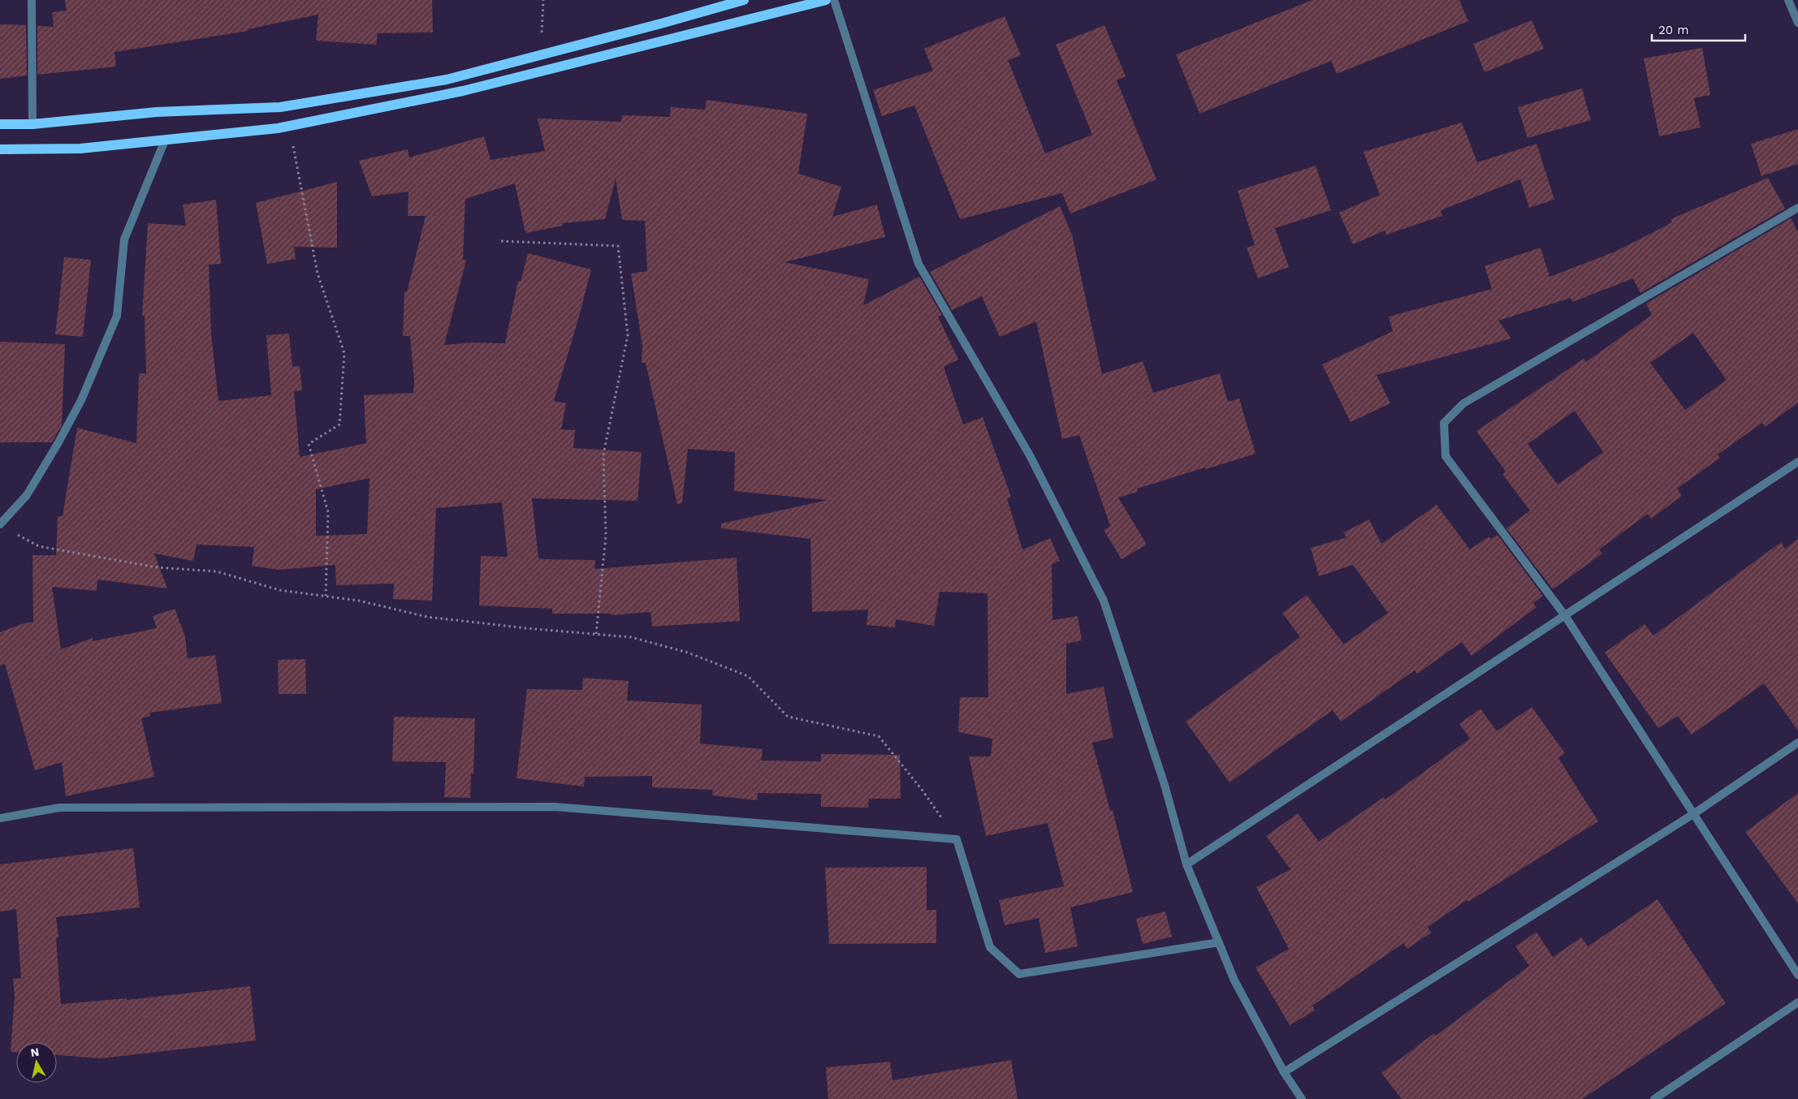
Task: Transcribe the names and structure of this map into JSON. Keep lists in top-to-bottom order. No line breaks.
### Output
{"scale_bar":"20 m","north":"top"}
